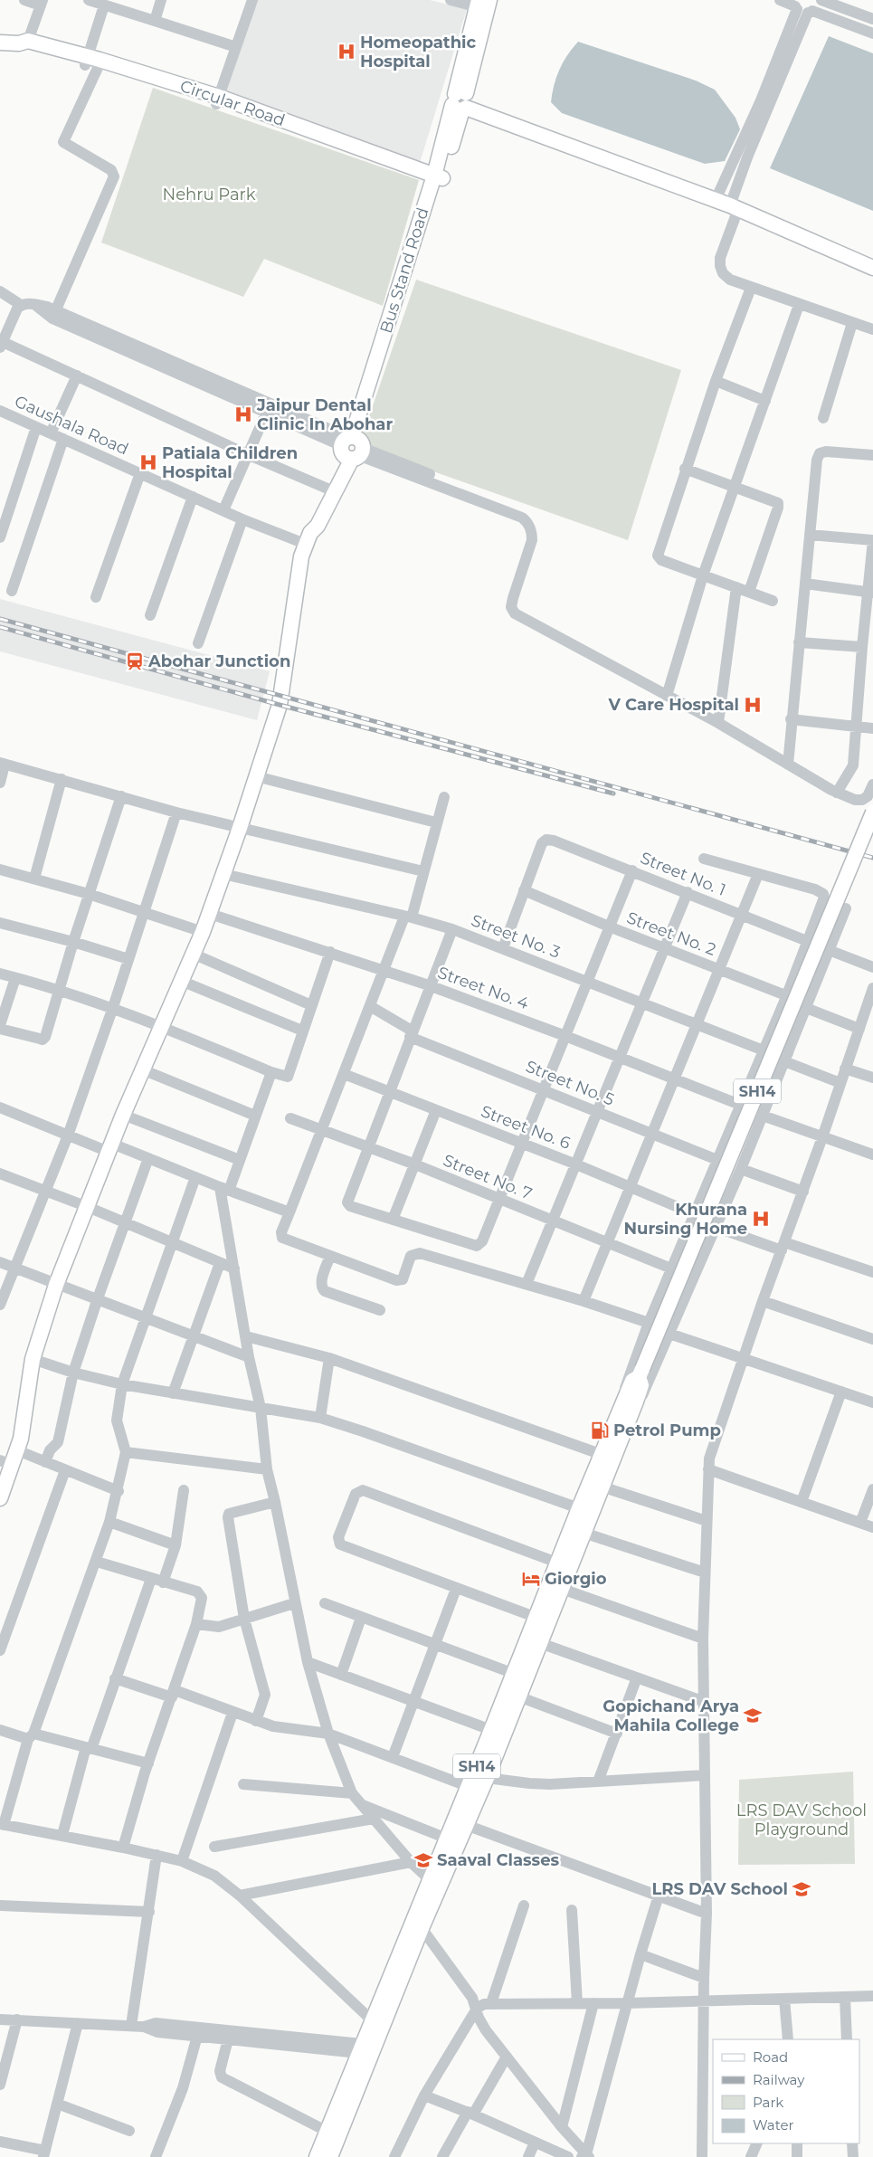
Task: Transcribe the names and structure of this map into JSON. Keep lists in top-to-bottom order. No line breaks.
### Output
{"streets":{"main road":["Circular Road","Bus Stand Road","SH14"],"street":["Gaushala Road","Street No. 1","Street No. 2","Street No. 3","Street No. 4","Street No. 5","Street No. 6","Street No. 7"]},"crossings":[["Circular Road","Bus Stand Road"],["Bus Stand Road","Gaushala Road"],["Bus Stand Road","Street No. 3"],["Bus Stand Road","Street No. 4"],["Street No. 1","Street No. 2"]],"parks":["Nehru Park","LRS DAV School Playground"],"places":{"hospital":["Homeopathic Hospital","Jaipur Dental Clinic In Abohar","Patiala Children Hospital","V Care Hospital","Khurana Nursing Home"],"station":["Abohar Junction"],"fuel station":["Petrol Pump"],"hotel":["Giorgio"],"school or university":["Gopichand Arya Mahila College","Saaval Classes","LRS DAV School"]},"legend":["Road","Railway","Park","Water"]}
